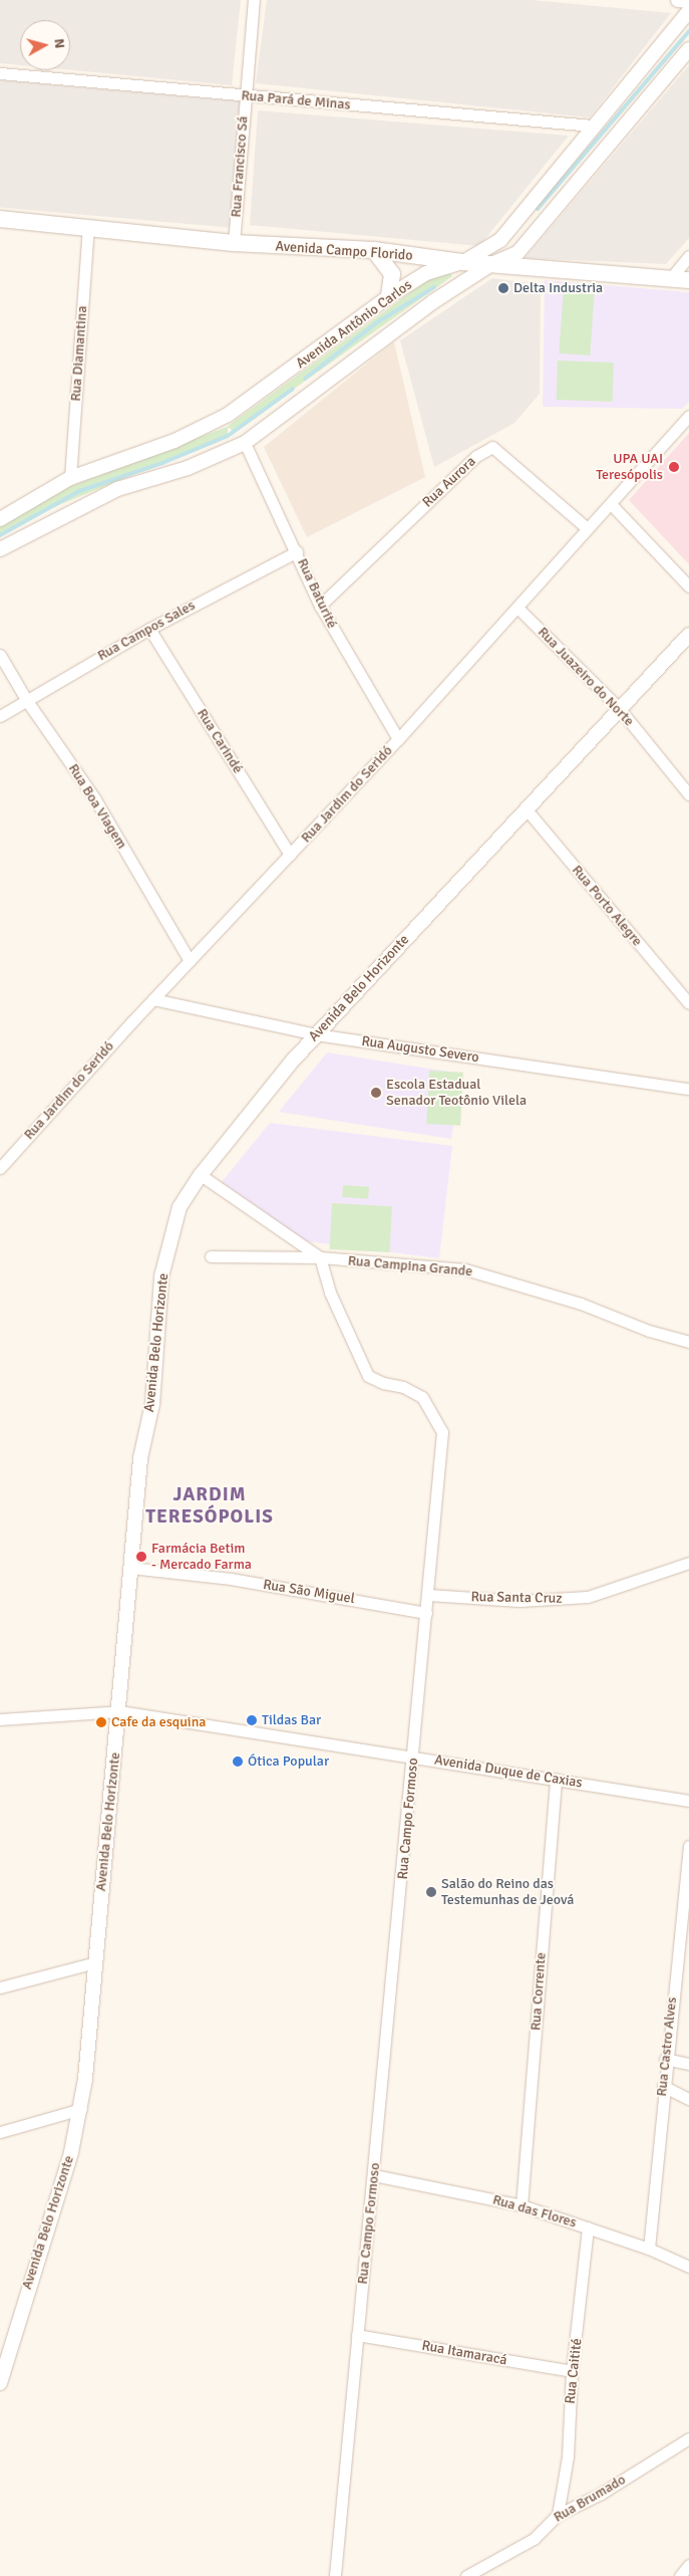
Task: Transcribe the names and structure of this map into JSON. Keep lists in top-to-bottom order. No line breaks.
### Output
{"streets":{"main road":["Avenida Campo Florido"],"street":["Rua Pará de Minas","Rua Francisco Sá","Avenida Antônio Carlos","Rua Diamantina","Rua Aurora","Rua Baturité","Rua Campos Sales","Rua Juazeiro do Norte","Rua Carindé","Rua Jardim do Seridó","Rua Boa Viagem","Rua Porto Alegre","Avenida Belo Horizonte","Rua Augusto Severo","Rua Campina Grande","Rua São Miguel","Rua Santa Cruz","Avenida Duque de Caxias","Rua Campo Formoso","Rua Corrente","Rua Castro Alves","Rua das Flores","Rua Itamaracá","Rua Caitité","Rua Brumado"]},"crossings":[["Rua Pará de Minas","Rua Francisco Sá"],["Rua Pará de Minas","Avenida Antônio Carlos"],["Rua Francisco Sá","Avenida Campo Florido"],["Avenida Campo Florido","Avenida Antônio Carlos"],["Avenida Campo Florido","Rua Diamantina"],["Avenida Antônio Carlos","Rua Diamantina"],["Avenida Antônio Carlos","Rua Baturité"],["Rua Aurora","Rua Baturité"],["Rua Aurora","Rua Jardim do Seridó"],["Rua Baturité","Rua Campos Sales"],["Rua Baturité","Rua Jardim do Seridó"],["Rua Campos Sales","Rua Carindé"],["Rua Campos Sales","Rua Boa Viagem"],["Rua Juazeiro do Norte","Rua Jardim do Seridó"],["Rua Juazeiro do Norte","Avenida Belo Horizonte"],["Rua Carindé","Rua Jardim do Seridó"],["Rua Jardim do Seridó","Rua Boa Viagem"],["Rua Jardim do Seridó","Rua Augusto Severo"],["Rua Porto Alegre","Avenida Belo Horizonte"],["Avenida Belo Horizonte","Rua Augusto Severo"],["Avenida Belo Horizonte","Rua São Miguel"],["Avenida Belo Horizonte","Avenida Duque de Caxias"],["Rua Campina Grande","Rua Campo Formoso"],["Rua São Miguel","Rua Campo Formoso"],["Rua Santa Cruz","Rua Campo Formoso"],["Avenida Duque de Caxias","Rua Campo Formoso"],["Avenida Duque de Caxias","Rua Corrente"],["Rua Campo Formoso","Rua das Flores"],["Rua Campo Formoso","Rua Itamaracá"],["Rua Corrente","Rua das Flores"],["Rua Castro Alves","Rua das Flores"],["Rua das Flores","Rua Caitité"],["Rua Itamaracá","Rua Caitité"],["Rua Caitité","Rua Brumado"]],"districts":["JARDIM TERESÓPOLIS"],"places":["Delta Industria","UPA UAI Teresópolis","Escola Estadual Senador Teotônio Vilela","Farmácia Betim - Mercado Farma","Tildas Bar","Cafe da esquina","Ótica Popular","Salão do Reino das Testemunhas de Jeová"],"north":"right"}
